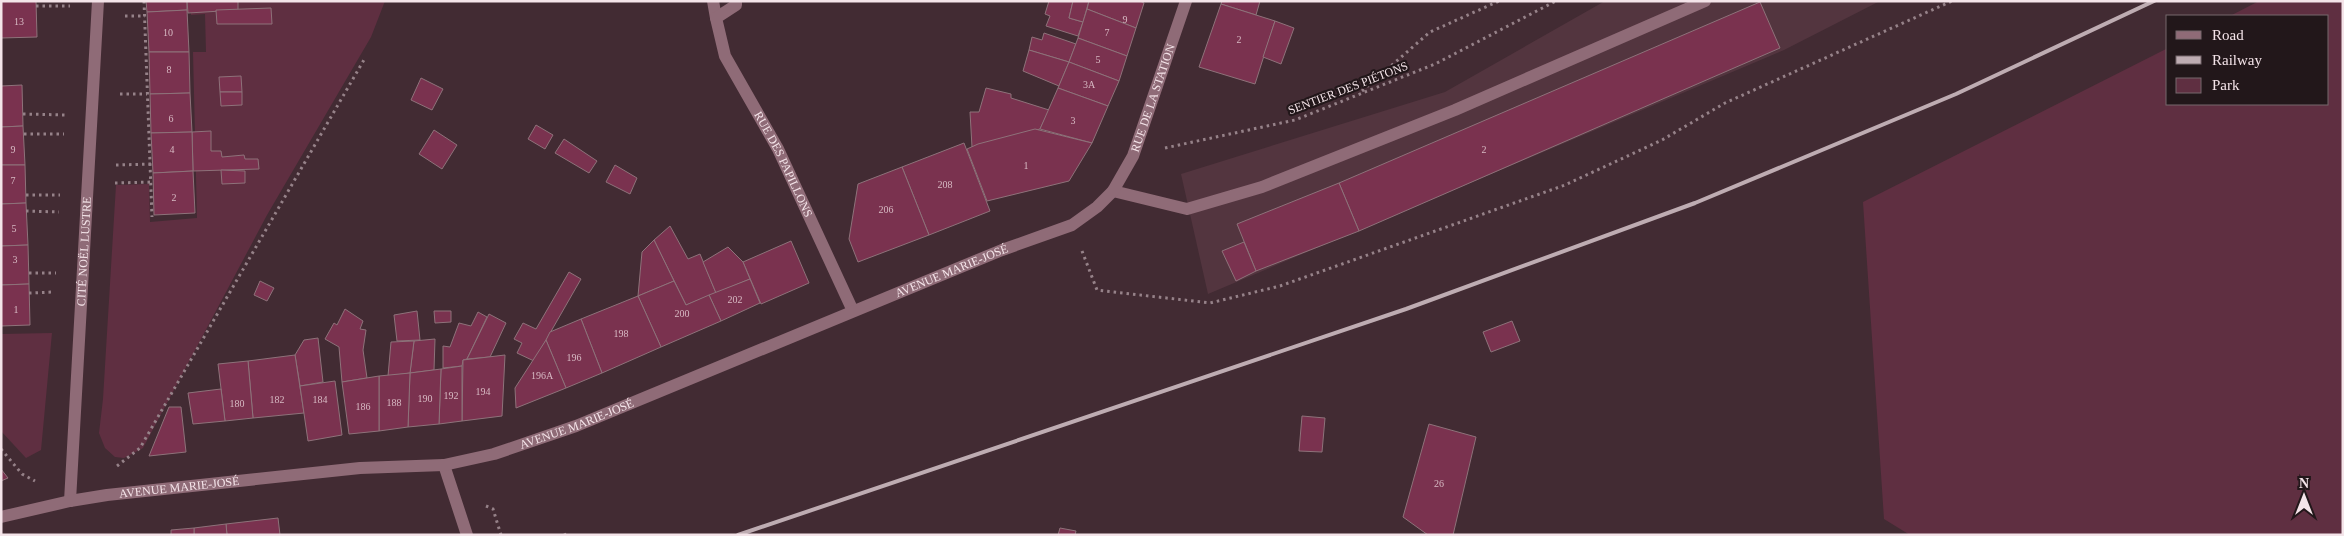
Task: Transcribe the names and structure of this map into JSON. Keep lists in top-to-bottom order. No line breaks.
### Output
{"streets":{"street":["RUE DE LA STATION","RUE DES PAPILLONS","CITÉ NOËL LUSTRE","AVENUE MARIE-JOSÉ"],"path":["SENTIER DES PIÉTONS"]},"crossings":[["SENTIER DES PIÉTONS","RUE DE LA STATION"],["RUE DE LA STATION","AVENUE MARIE-JOSÉ"],["RUE DES PAPILLONS","AVENUE MARIE-JOSÉ"],["CITÉ NOËL LUSTRE","AVENUE MARIE-JOSÉ"]],"house_numbers":["9","13","10","7","2","5","8","3A","6","3","9","4","2","1","7","208","2","206","5","3","202","1","200","198","196","196A","194","192","190","182","184","188","180","186","26"],"legend":["Road","Railway","Park"],"north":"top"}
